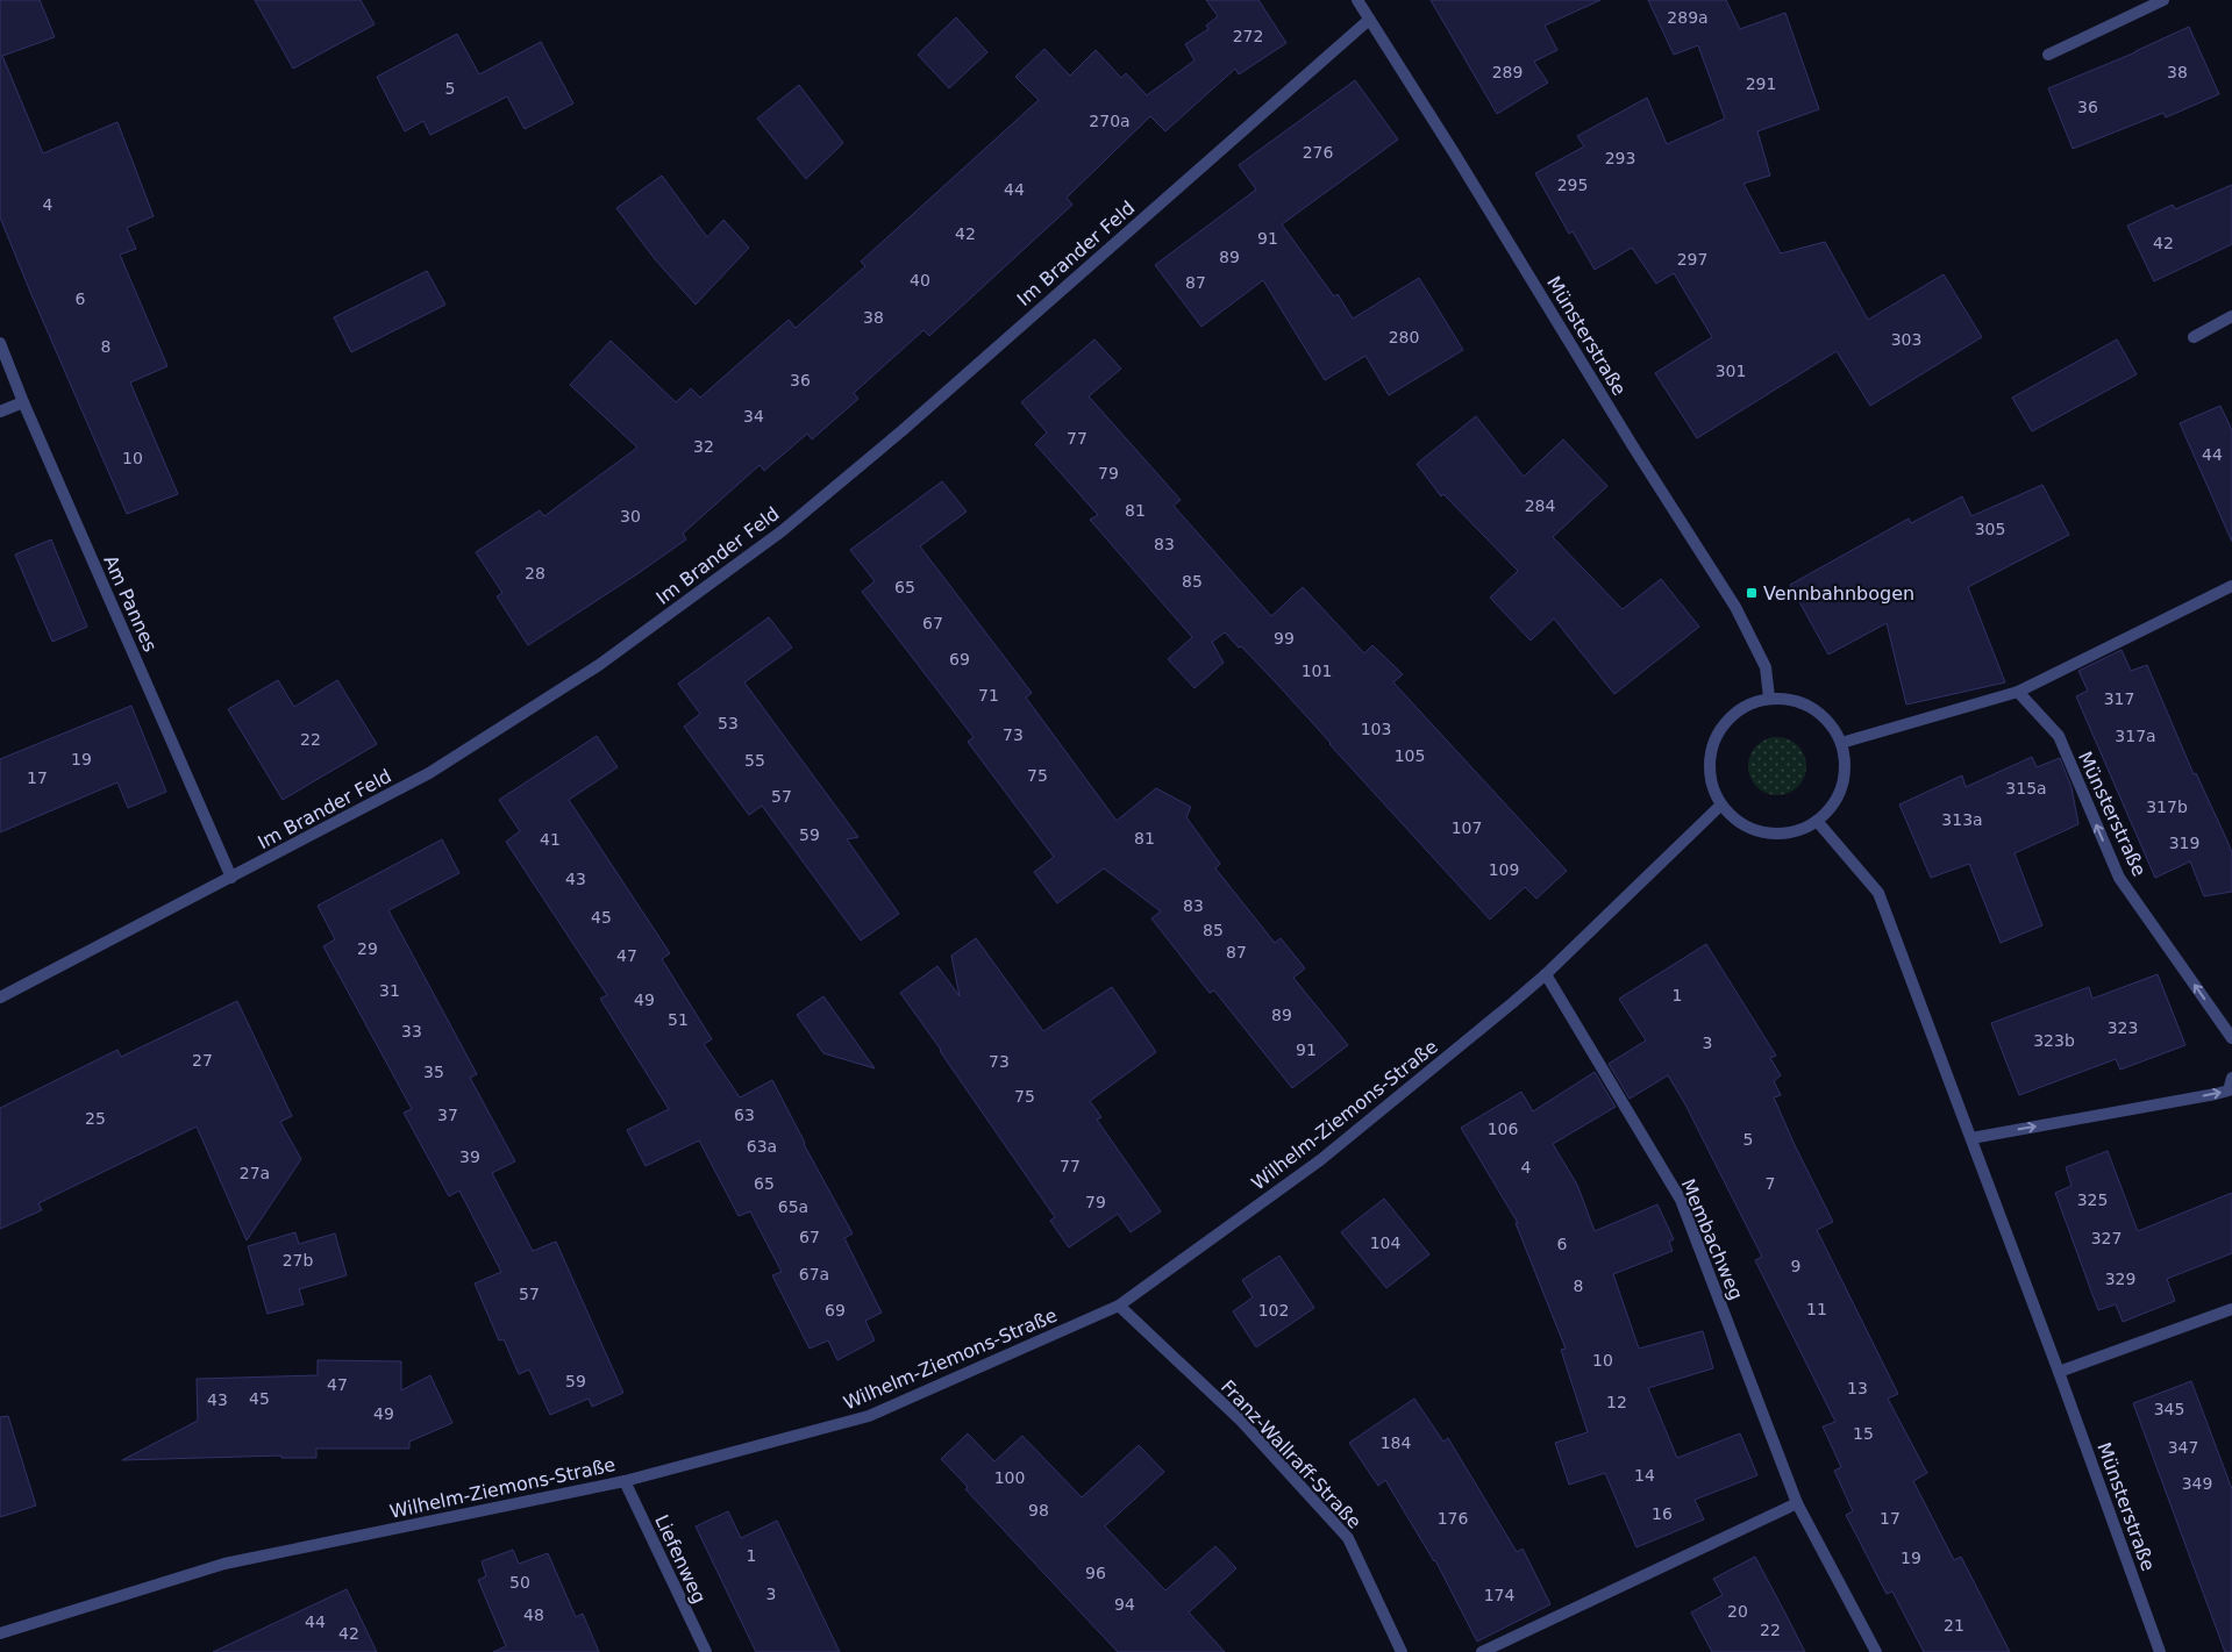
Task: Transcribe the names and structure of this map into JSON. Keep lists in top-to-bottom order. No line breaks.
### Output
{"streets":{"street":["Im Brander Feld","Münsterstraße","Am Pannes","Wilhelm-Ziemons-Straße","Membachweg","Franz-Wallraff-Straße","Liefenweg"]},"crossings":[["Im Brander Feld","Münsterstraße"],["Im Brander Feld","Am Pannes"],["Münsterstraße","Wilhelm-Ziemons-Straße"],["Wilhelm-Ziemons-Straße","Membachweg"],["Wilhelm-Ziemons-Straße","Franz-Wallraff-Straße"],["Wilhelm-Ziemons-Straße","Liefenweg"]],"places":{"transit":["Vennbahnbogen"]},"house_numbers":["289a","272","289","38","291","5","36","270a","276","293","295","44","4","42","91","42","89","297","40","87","6","38","280","303","8","301","36","34","77","32","44","10","79","284","81","30","305","83","28","85","65","67","99","69","101","71","317","53","103","73","317a","22","105","19","55","75","17","315a","57","317b","313a","107","59","81","41","319","109","43","83","45","85","29","87","47","31","1","49","89","51","323","33","323b","3","91","27","73","35","75","37","63","25","106","5","63a","39","77","4","27a","65","7","325","79","65a","67","327","104","6","27b","9","67a","329","8","57","11","69","102","10","59","47","13","45","43","12","345","49","15","184","347","14","100","349","98","16","176","17","1","19","96","50","3","174","94","20","48","44","21","22","42"]}
